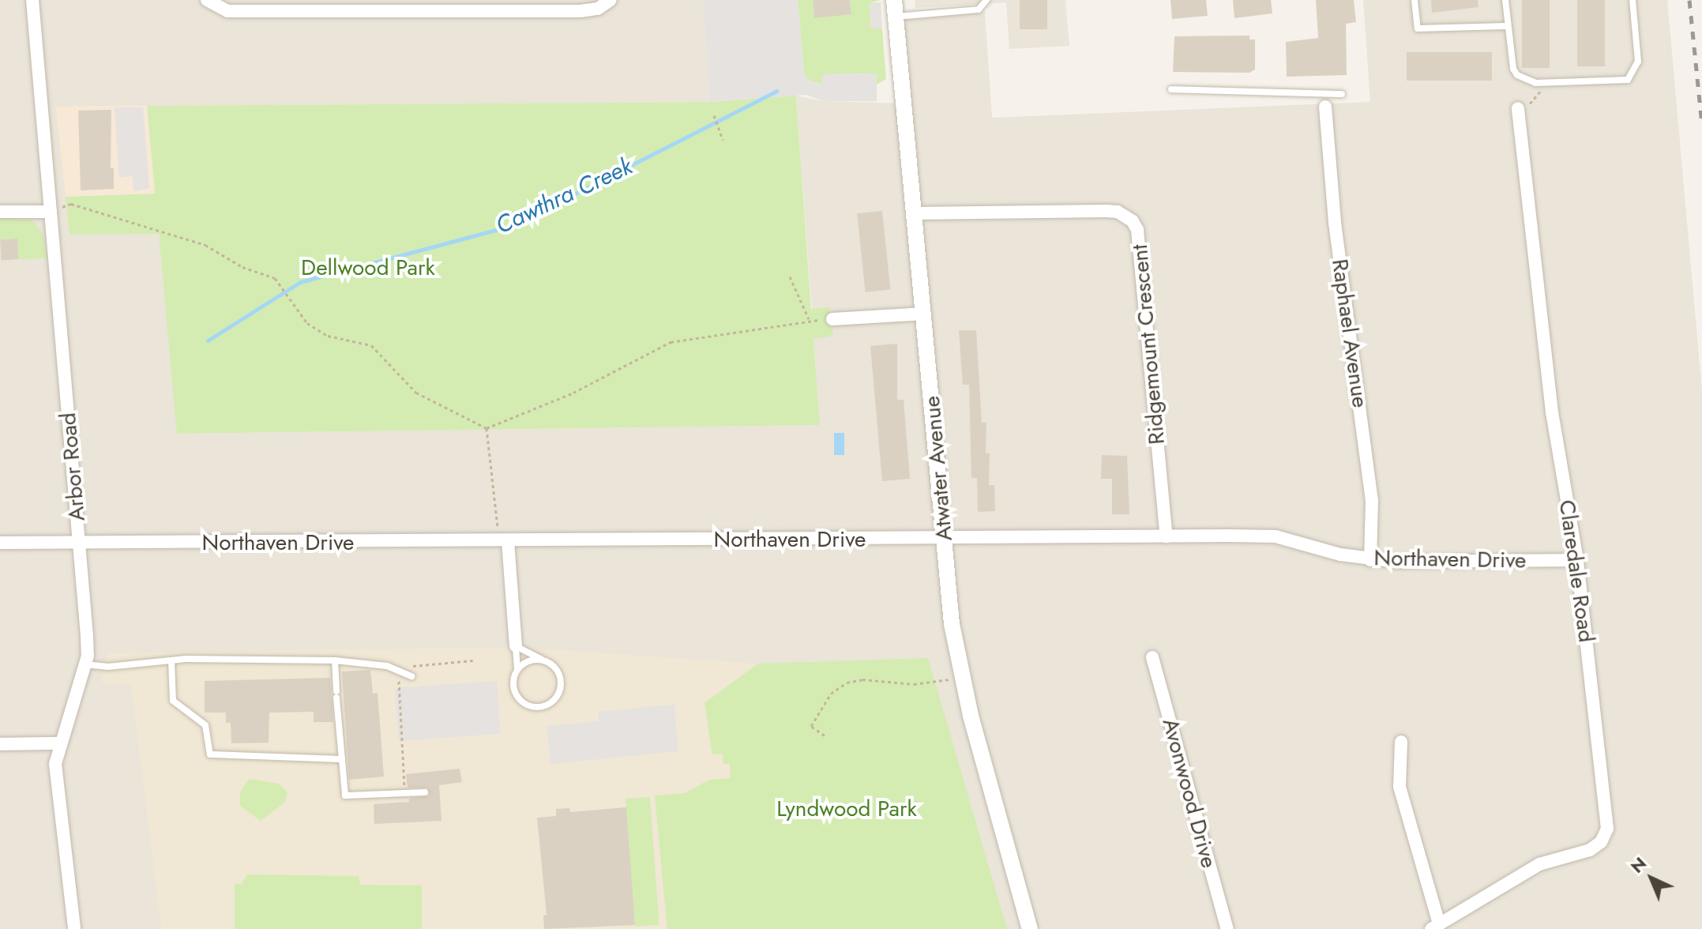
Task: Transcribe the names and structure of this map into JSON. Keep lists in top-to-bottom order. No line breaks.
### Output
{"streets":{"street":["Raphael Avenue","Ridgemount Crescent","Arbor Road","Atwater Avenue","Northaven Drive","Claredale Road","Avonwood Drive"]},"crossings":[["Raphael Avenue","Northaven Drive"],["Ridgemount Crescent","Atwater Avenue"],["Ridgemount Crescent","Northaven Drive"],["Arbor Road","Northaven Drive"],["Atwater Avenue","Northaven Drive"],["Northaven Drive","Claredale Road"]],"water":["Cawthra Creek"],"parks":["Dellwood Park","Lyndwood Park"],"north":"top left"}
